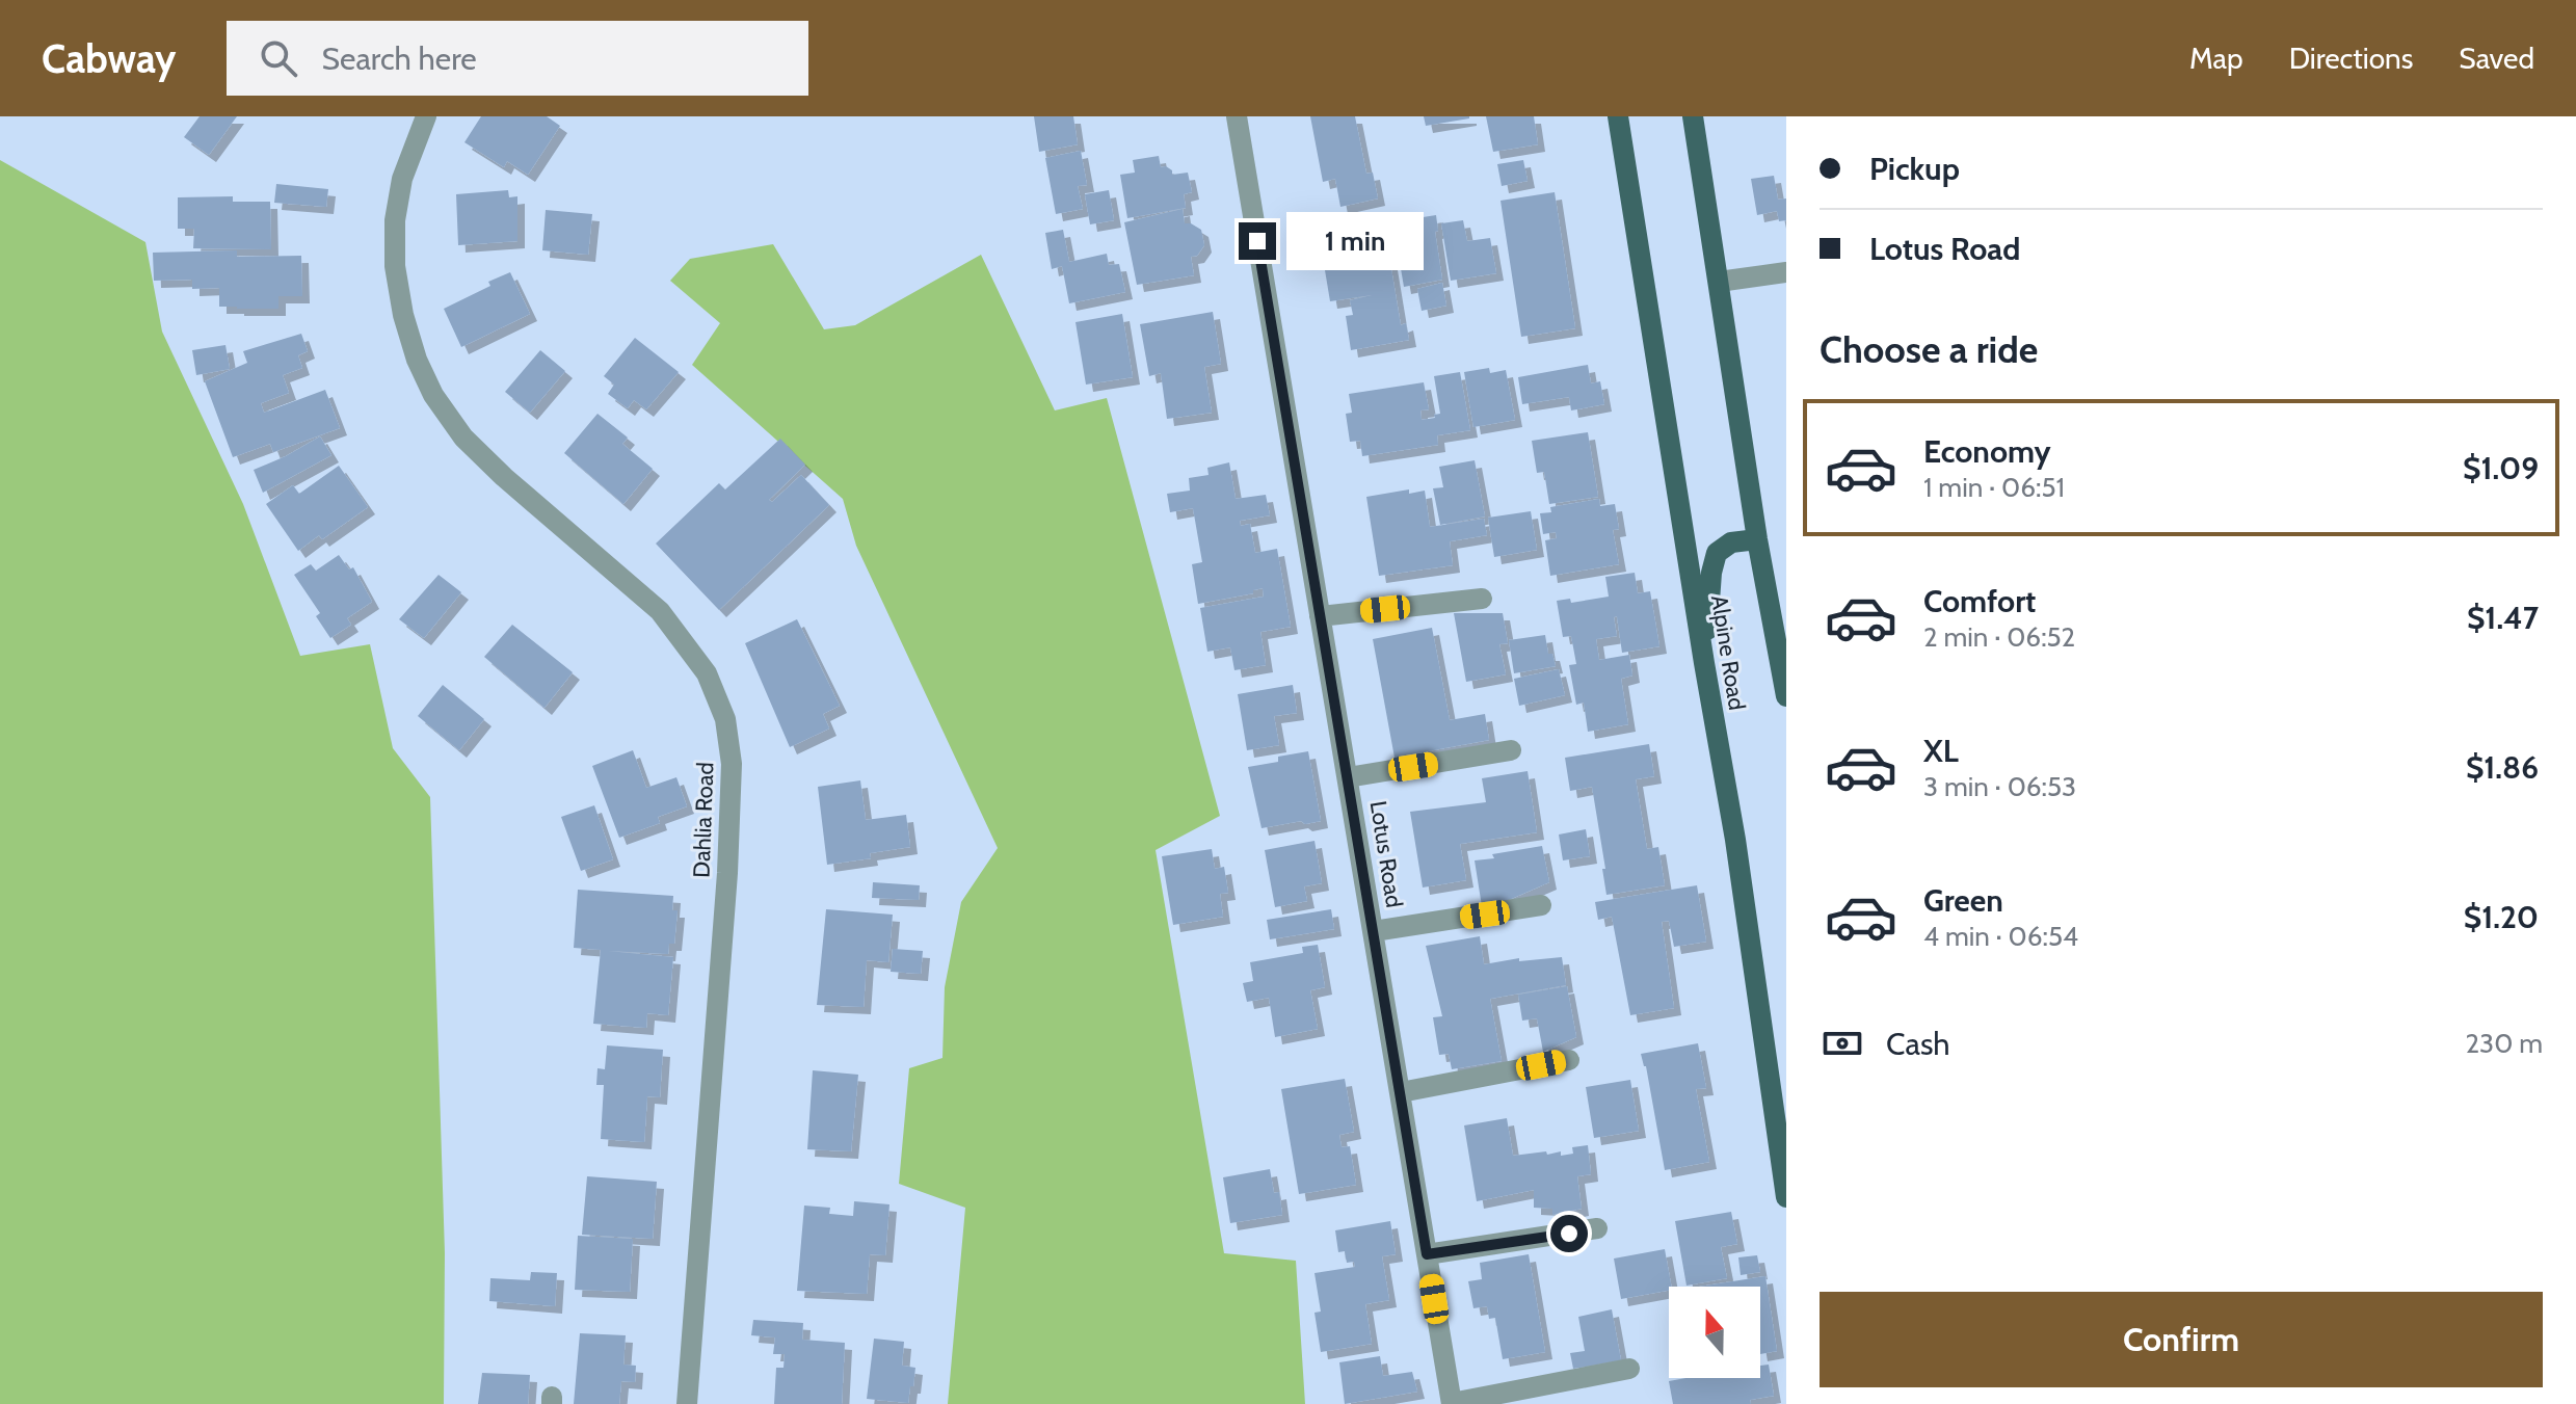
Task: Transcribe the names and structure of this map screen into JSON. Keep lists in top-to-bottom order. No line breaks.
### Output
{"streets":{"main road":["Alpine Road"],"street":["Dahlia Road","Lotus Road"]},"north":"top","page":{"header":"Cabway","search":"Search here","nav":["Map","Directions","Saved"],"banner":["Pickup","Lotus Road"],"bubble":"1 min","heading":"Choose a ride","list":[{"name":"Economy","note":"1 min · 06:51","value":"$1.09"},{"name":"Comfort","note":"2 min · 06:52","value":"$1.47"},{"name":"XL","note":"3 min · 06:53","value":"$1.86"},{"name":"Green","note":"4 min · 06:54","value":"$1.20"}],"pay":["Cash","230 m"],"buttons":"Confirm"}}
